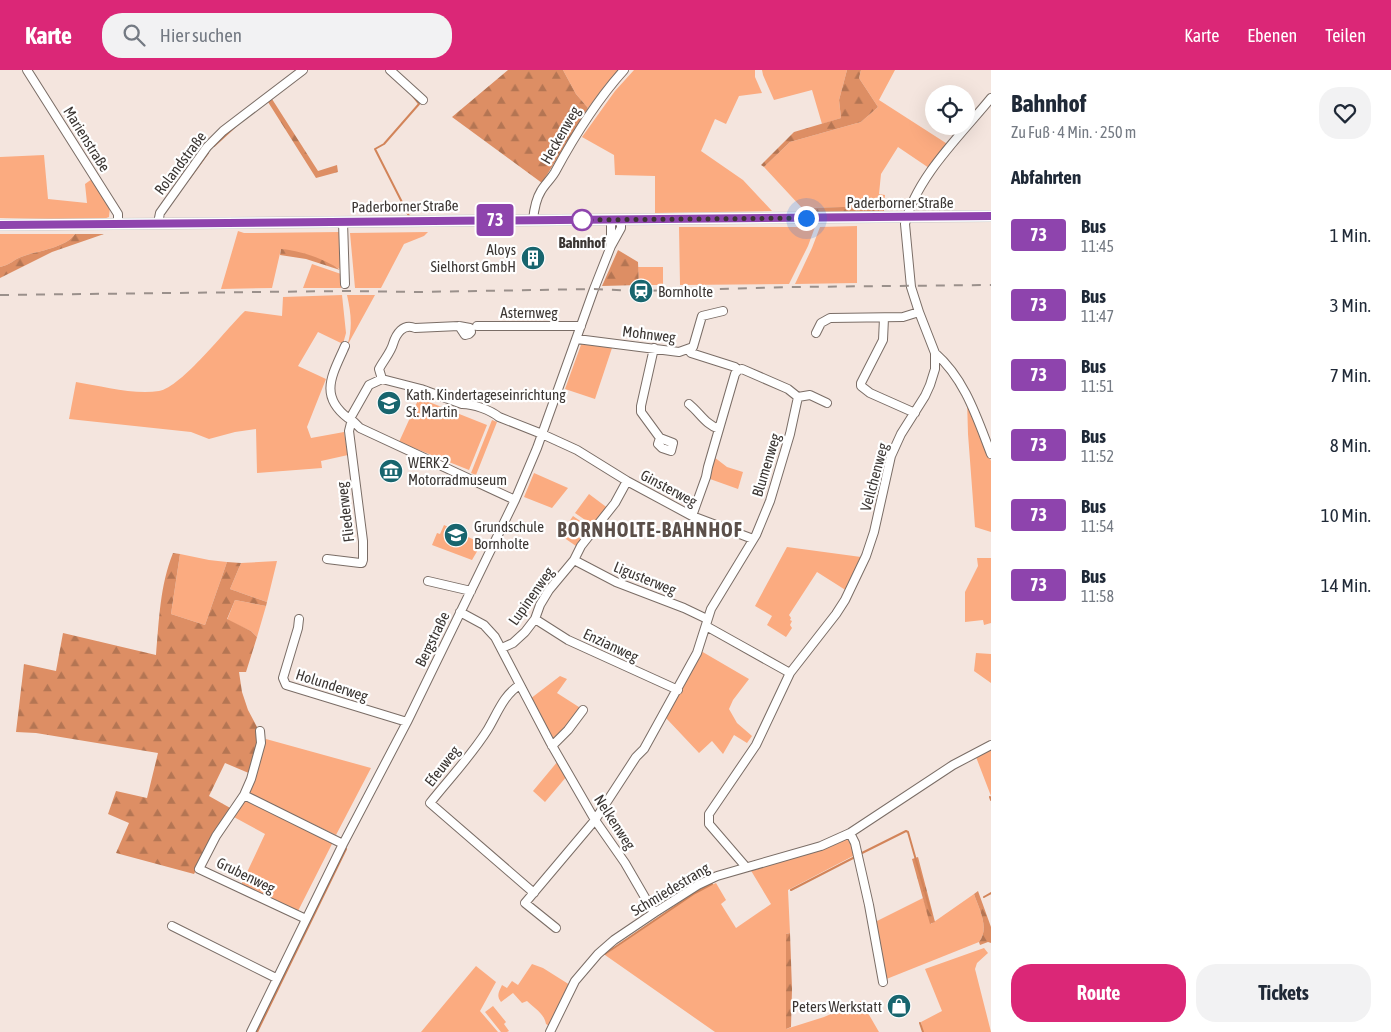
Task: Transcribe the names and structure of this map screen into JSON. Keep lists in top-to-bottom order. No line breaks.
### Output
{"streets":{"main road":["Paderborner Straße"],"street":["Heckenweg","Marienstraße","Rolandstraße","Asternweg","Mohnweg","Blumenweg","Veilchenweg","Ginsterweg","Fliederweg","Ligusterweg","Lupinenweg","Bergstraße","Enzianweg","Holunderweg","Efeuweg","Nelkenweg","Grubenweg","Schmiedestrang"]},"crossings":[["Heckenweg","Paderborner Straße"],["Marienstraße","Paderborner Straße"],["Rolandstraße","Paderborner Straße"],["Paderborner Straße","Veilchenweg"],["Paderborner Straße","Bergstraße"],["Asternweg","Bergstraße"],["Mohnweg","Bergstraße"],["Blumenweg","Ginsterweg"],["Veilchenweg","Schmiedestrang"],["Ginsterweg","Lupinenweg"],["Ginsterweg","Bergstraße"],["Ligusterweg","Lupinenweg"],["Lupinenweg","Enzianweg"],["Lupinenweg","Nelkenweg"],["Bergstraße","Holunderweg"],["Bergstraße","Nelkenweg"],["Bergstraße","Grubenweg"],["Efeuweg","Nelkenweg"],["Nelkenweg","Schmiedestrang"]],"districts":["BORNHOLTE-BAHNHOF"],"places":{"other":["Bahnhof"],"building":["Aloys Sielhorst GmbH"],"station":["Bornholte"],"school or university":["Kath. Kindertageseinrichtung St. Martin","Grundschule Bornholte"],"museum":["WERK 2 Motorradmuseum"],"shop":["Peters Werkstatt"]},"lines":["bus line 73"],"page":{"header":"Karte","search":"Hier suchen","nav":["Karte","Ebenen","Teilen"],"on_map":"73","heading":[["Bahnhof","Zu Fuß · 4 Min. · 250 m"],"Abfahrten"],"list":[{"mark":"73","name":"Bus","note":"11:45","value":"1 Min."},{"mark":"73","name":"Bus","note":"11:47","value":"3 Min."},{"mark":"73","name":"Bus","note":"11:51","value":"7 Min."},{"mark":"73","name":"Bus","note":"11:52","value":"8 Min."},{"mark":"73","name":"Bus","note":"11:54","value":"10 Min."},{"mark":"73","name":"Bus","note":"11:58","value":"14 Min."}],"buttons":["Route","Tickets"]}}
